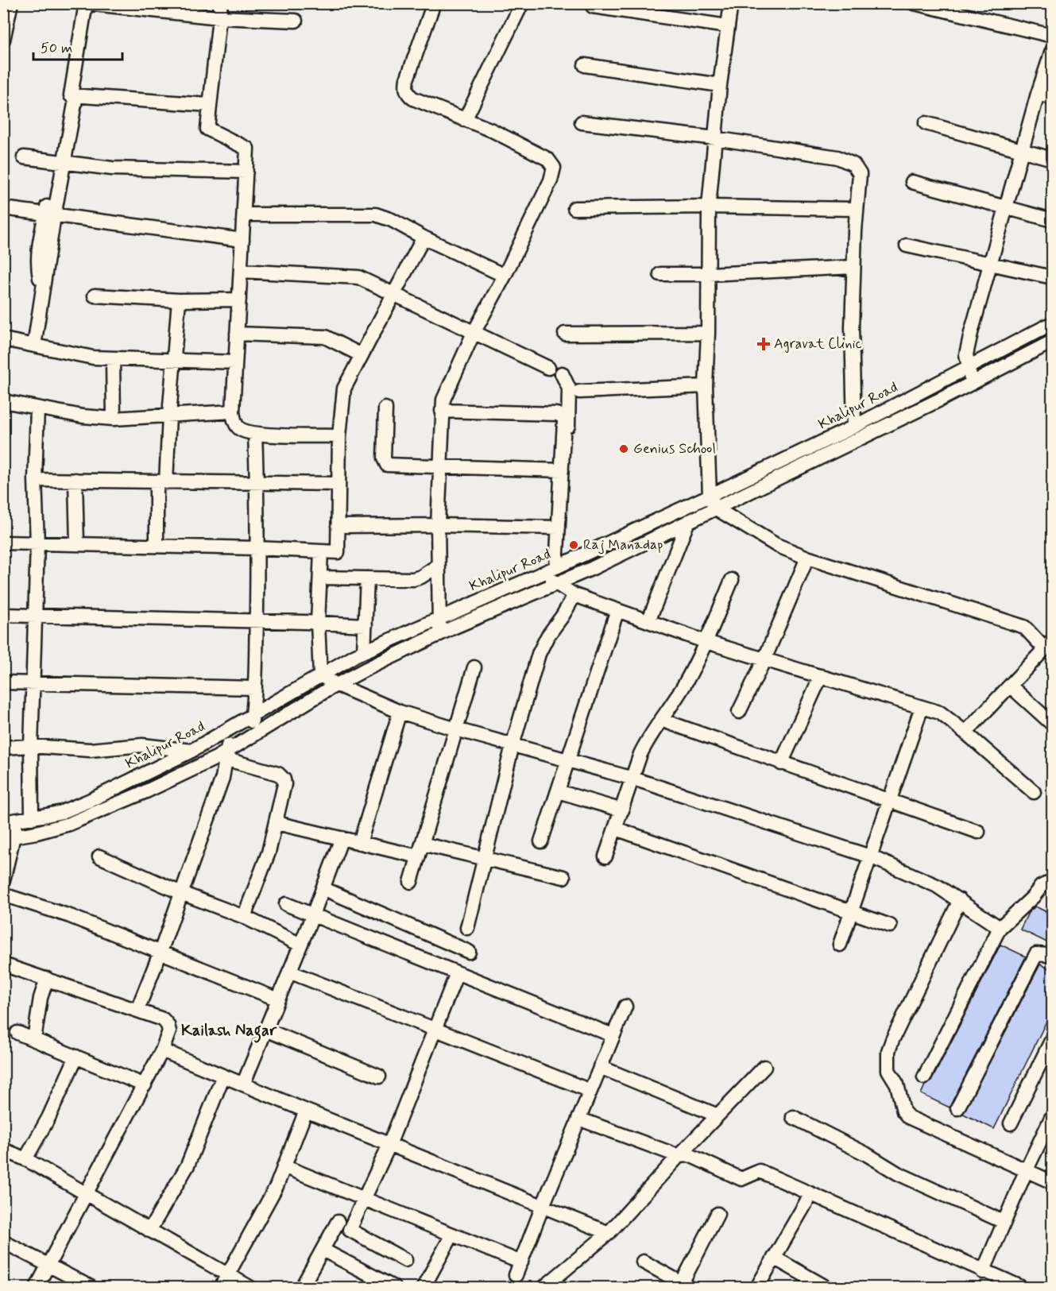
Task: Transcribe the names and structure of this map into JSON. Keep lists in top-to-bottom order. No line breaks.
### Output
{"streets":{"street":["Khalipur Road"]},"districts":["Kailash Nagar"],"places":{"health":["Agravat Clinic"],"other":["Genius School","Raj Manadap"]},"scale_bar":"50 m"}
